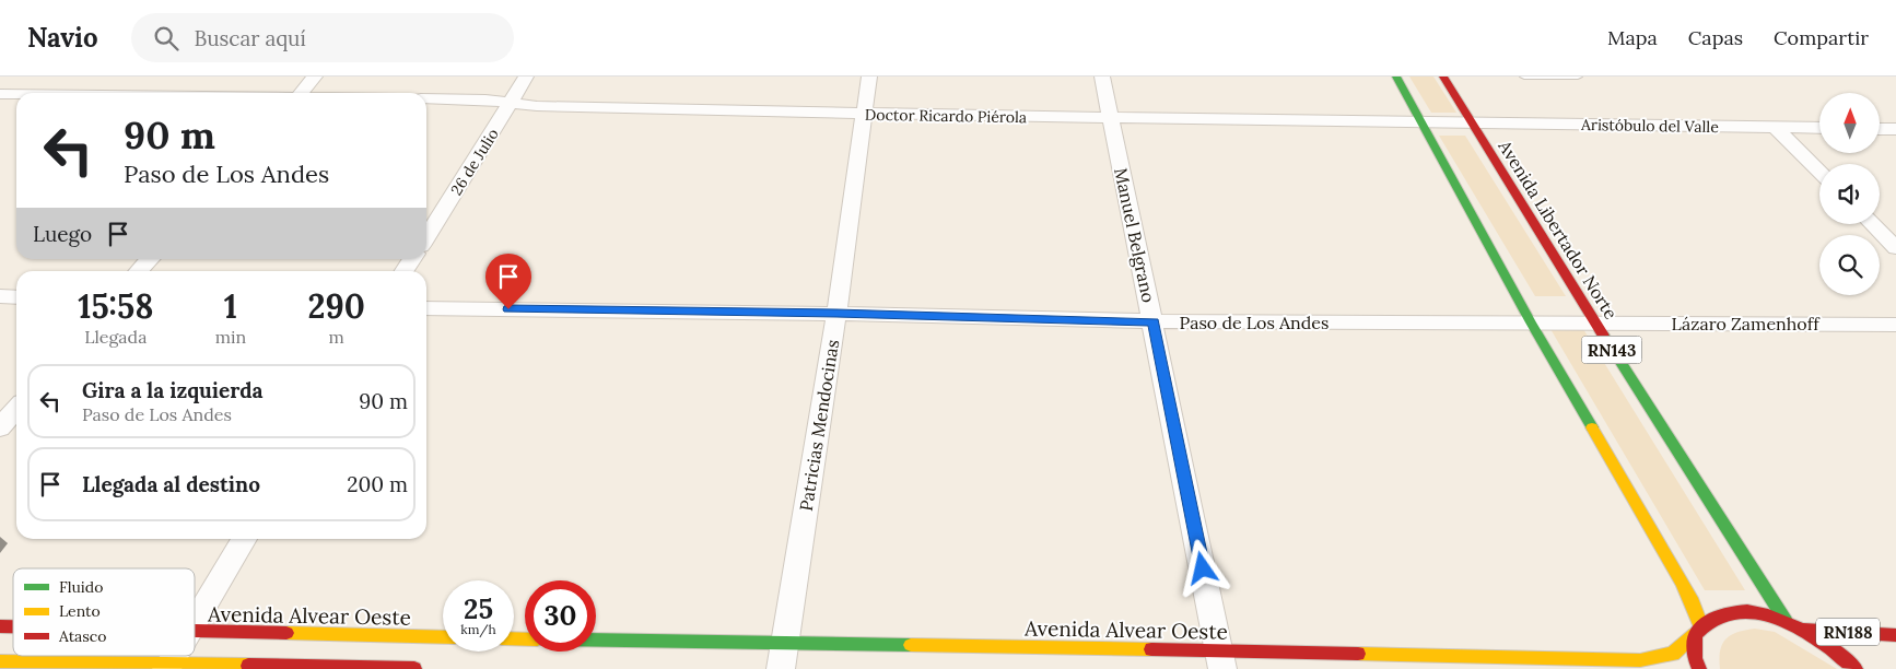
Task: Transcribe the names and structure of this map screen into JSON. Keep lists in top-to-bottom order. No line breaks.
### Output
{"streets":{"main road":["Avenida Libertador Norte","RN143","Avenida Alvear Oeste","RN188"],"street":["Doctor Ricardo Piérola","Aristóbulo del Valle","26 de Julio","Manuel Belgrano","Paso de Los Andes","Lázaro Zamenhoff","Patricias Mendocinas"]},"crossings":[["Doctor Ricardo Piérola","Aristóbulo del Valle"],["Doctor Ricardo Piérola","26 de Julio"],["Doctor Ricardo Piérola","Avenida Libertador Norte"],["Doctor Ricardo Piérola","Manuel Belgrano"],["Doctor Ricardo Piérola","RN143"],["Doctor Ricardo Piérola","Patricias Mendocinas"],["Aristóbulo del Valle","Avenida Libertador Norte"],["Avenida Libertador Norte","Paso de Los Andes"],["Avenida Libertador Norte","Lázaro Zamenhoff"],["Avenida Libertador Norte","Avenida Alvear Oeste"],["Manuel Belgrano","Paso de Los Andes"],["Manuel Belgrano","Avenida Alvear Oeste"],["Paso de Los Andes","Lázaro Zamenhoff"],["Paso de Los Andes","RN143"],["Paso de Los Andes","Patricias Mendocinas"],["RN143","Avenida Alvear Oeste"],["Patricias Mendocinas","Avenida Alvear Oeste"],["Avenida Alvear Oeste","RN188"]],"legend":["Fluido","Lento","Atasco"],"north":"top","page":{"header":"Navio","search":"Buscar aquí","nav":["Mapa","Capas","Compartir"],"turn":["90 m","Paso de Los Andes"],"then":"Luego","eta":["15:58","Llegada","1","min","290","m"],"list":[{"name":"Gira a la izquierda","note":"Paso de Los Andes","value":"90 m"},{"name":"Llegada al destino","value":"200 m"}],"speed":"25 km/h","limit":"30"}}
